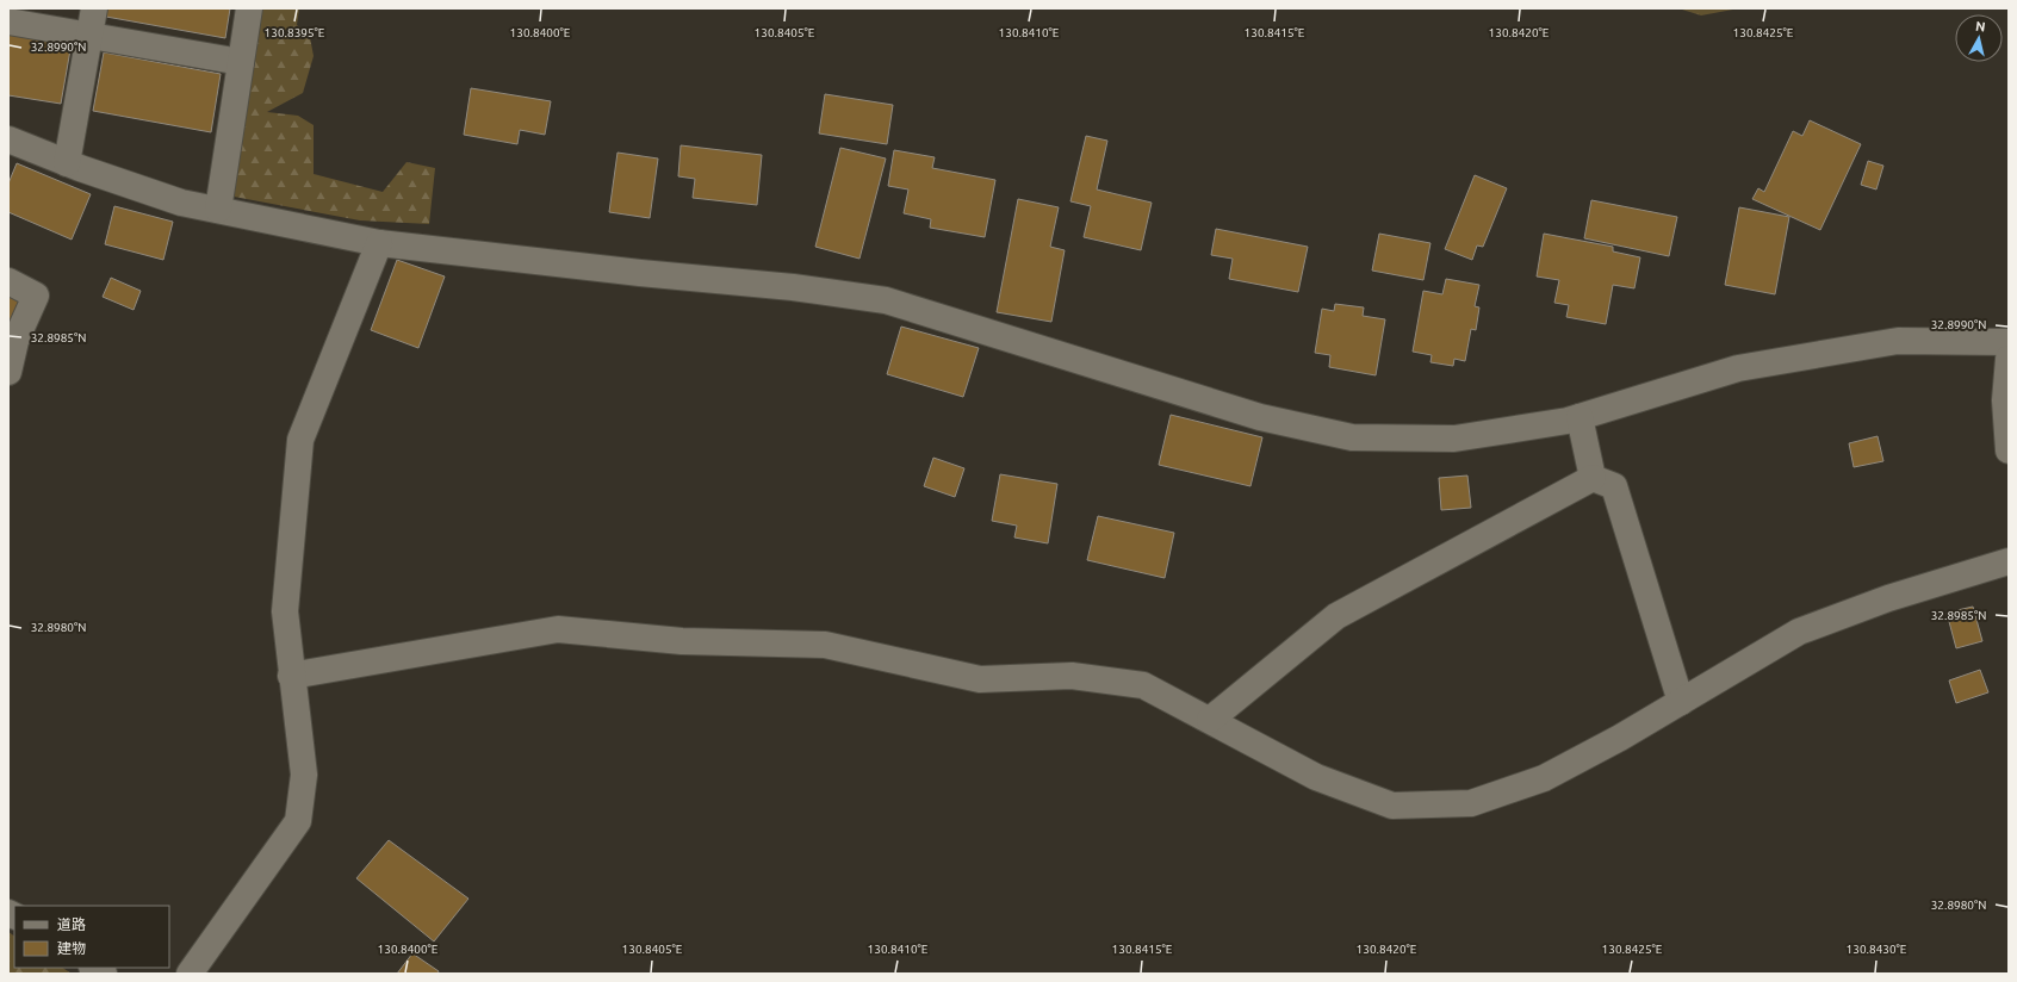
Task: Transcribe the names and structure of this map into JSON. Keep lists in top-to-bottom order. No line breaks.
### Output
{"legend":["道路","建物"],"north":"top","coordinates":["130.8395°E","130.8400°E","130.8405°E","130.8410°E","130.8415°E","130.8420°E","130.8425°E","32.8990°N","32.8985°N","32.8980°N","130.8430°E"]}
